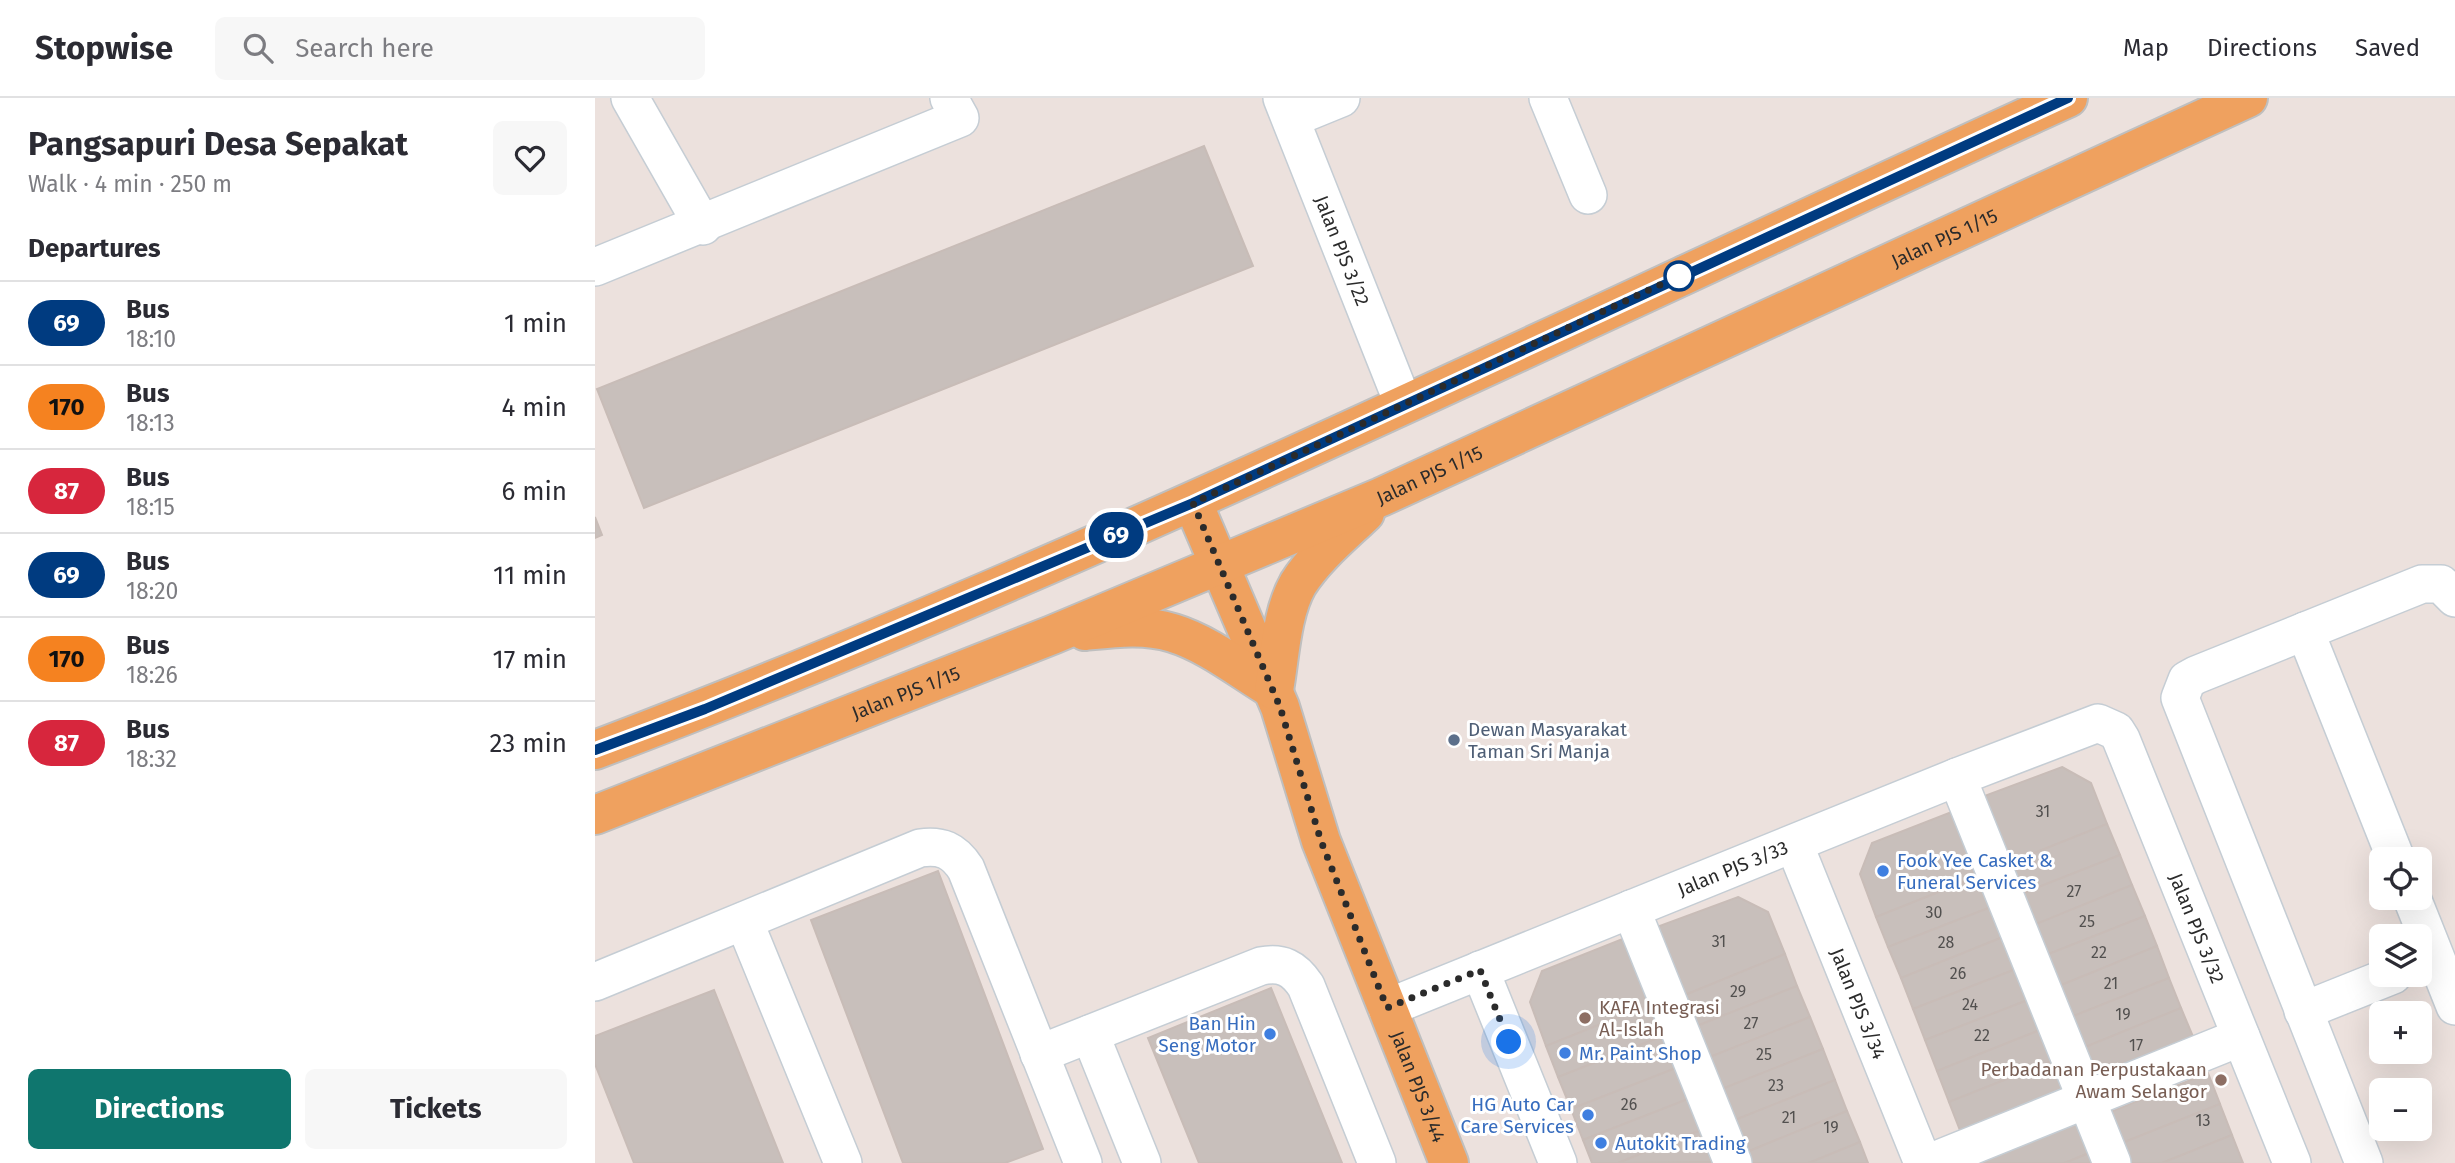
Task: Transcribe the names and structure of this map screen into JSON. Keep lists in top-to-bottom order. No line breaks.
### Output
{"streets":{"main road":["Jalan PJS 1/15","Jalan PJS 3/44"],"street":["Jalan PJS 3/22","Jalan PJS 3/33","Jalan PJS 3/32","Jalan PJS 3/34"]},"crossings":[["Jalan PJS 1/15","Jalan PJS 3/44"],["Jalan PJS 3/33","Jalan PJS 3/32"],["Jalan PJS 3/33","Jalan PJS 3/34"],["Jalan PJS 3/33","Jalan PJS 3/44"]],"places":["Dewan Masyarakat Taman Sri Manja","Fook Yee Casket & Funeral Services","KAFA Integrasi Al-Islah","Ban Hin Seng Motor","Mr. Paint Shop","Perbadanan Perpustakaan Awam Selangor","HG Auto Car Care Services","Autokit Trading"],"lines":["bus line 69"],"house_numbers":["31","27","30","25","31","28","22","26","21","29","24","19","27","22","17","25","23","26","21","13","19"],"page":{"header":"Stopwise","search":"Search here","nav":["Map","Directions","Saved"],"heading":[["Pangsapuri Desa Sepakat","Walk · 4 min · 250 m"],"Departures"],"on_map":"69","list":[{"mark":"69","name":"Bus","note":"18:10","value":"1 min"},{"mark":"170","name":"Bus","note":"18:13","value":"4 min"},{"mark":"87","name":"Bus","note":"18:15","value":"6 min"},{"mark":"69","name":"Bus","note":"18:20","value":"11 min"},{"mark":"170","name":"Bus","note":"18:26","value":"17 min"},{"mark":"87","name":"Bus","note":"18:32","value":"23 min"}],"map_buttons":["+","−"],"buttons":["Directions","Tickets"]}}
